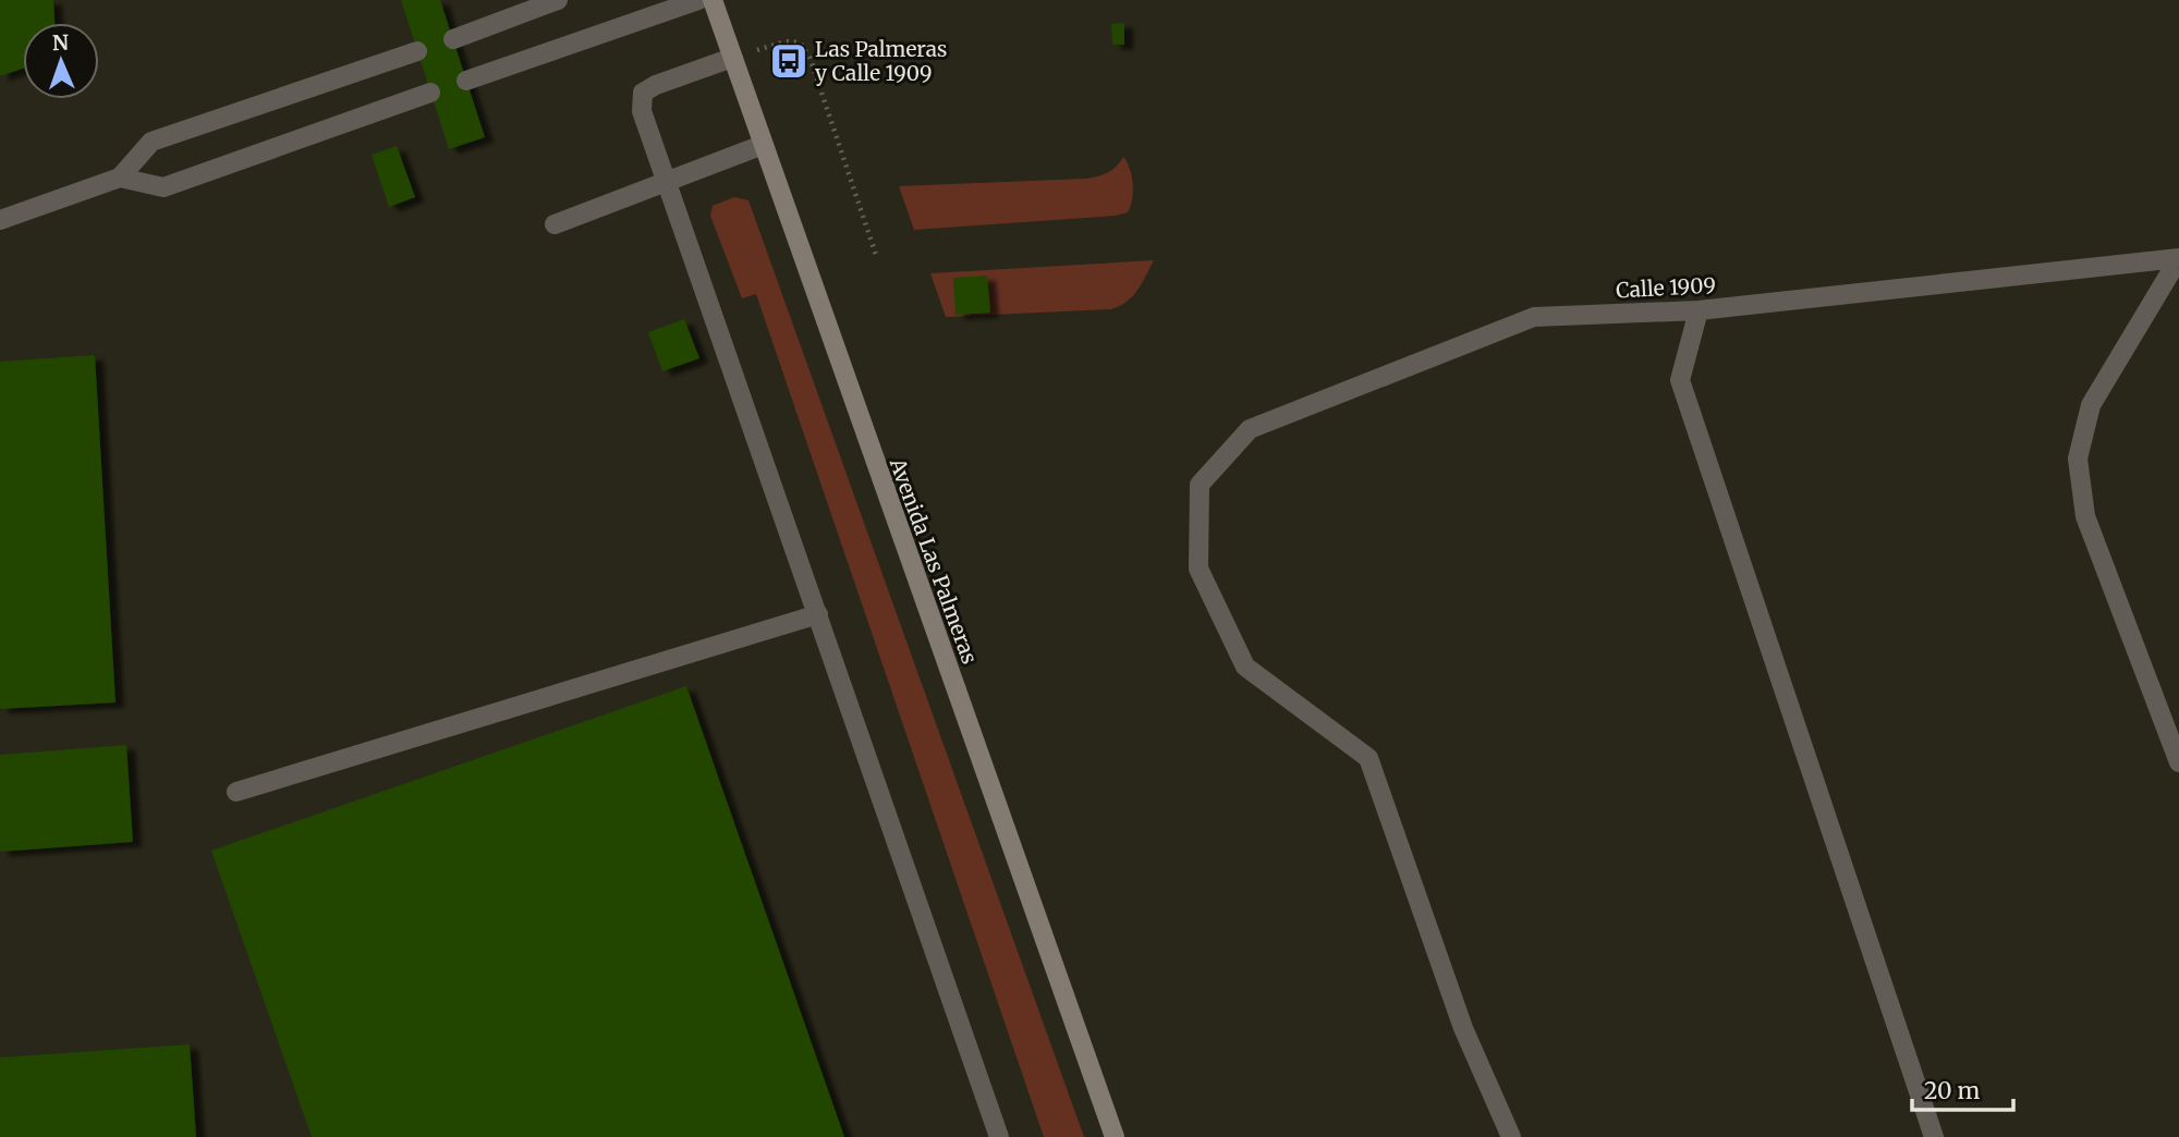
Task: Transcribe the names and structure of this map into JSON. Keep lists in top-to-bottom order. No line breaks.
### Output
{"streets":{"main road":["Avenida Las Palmeras"],"lane":["Calle 1909"]},"places":{"bus stop":["Las Palmeras y Calle 1909"]},"scale_bar":"20 m","north":"top"}
